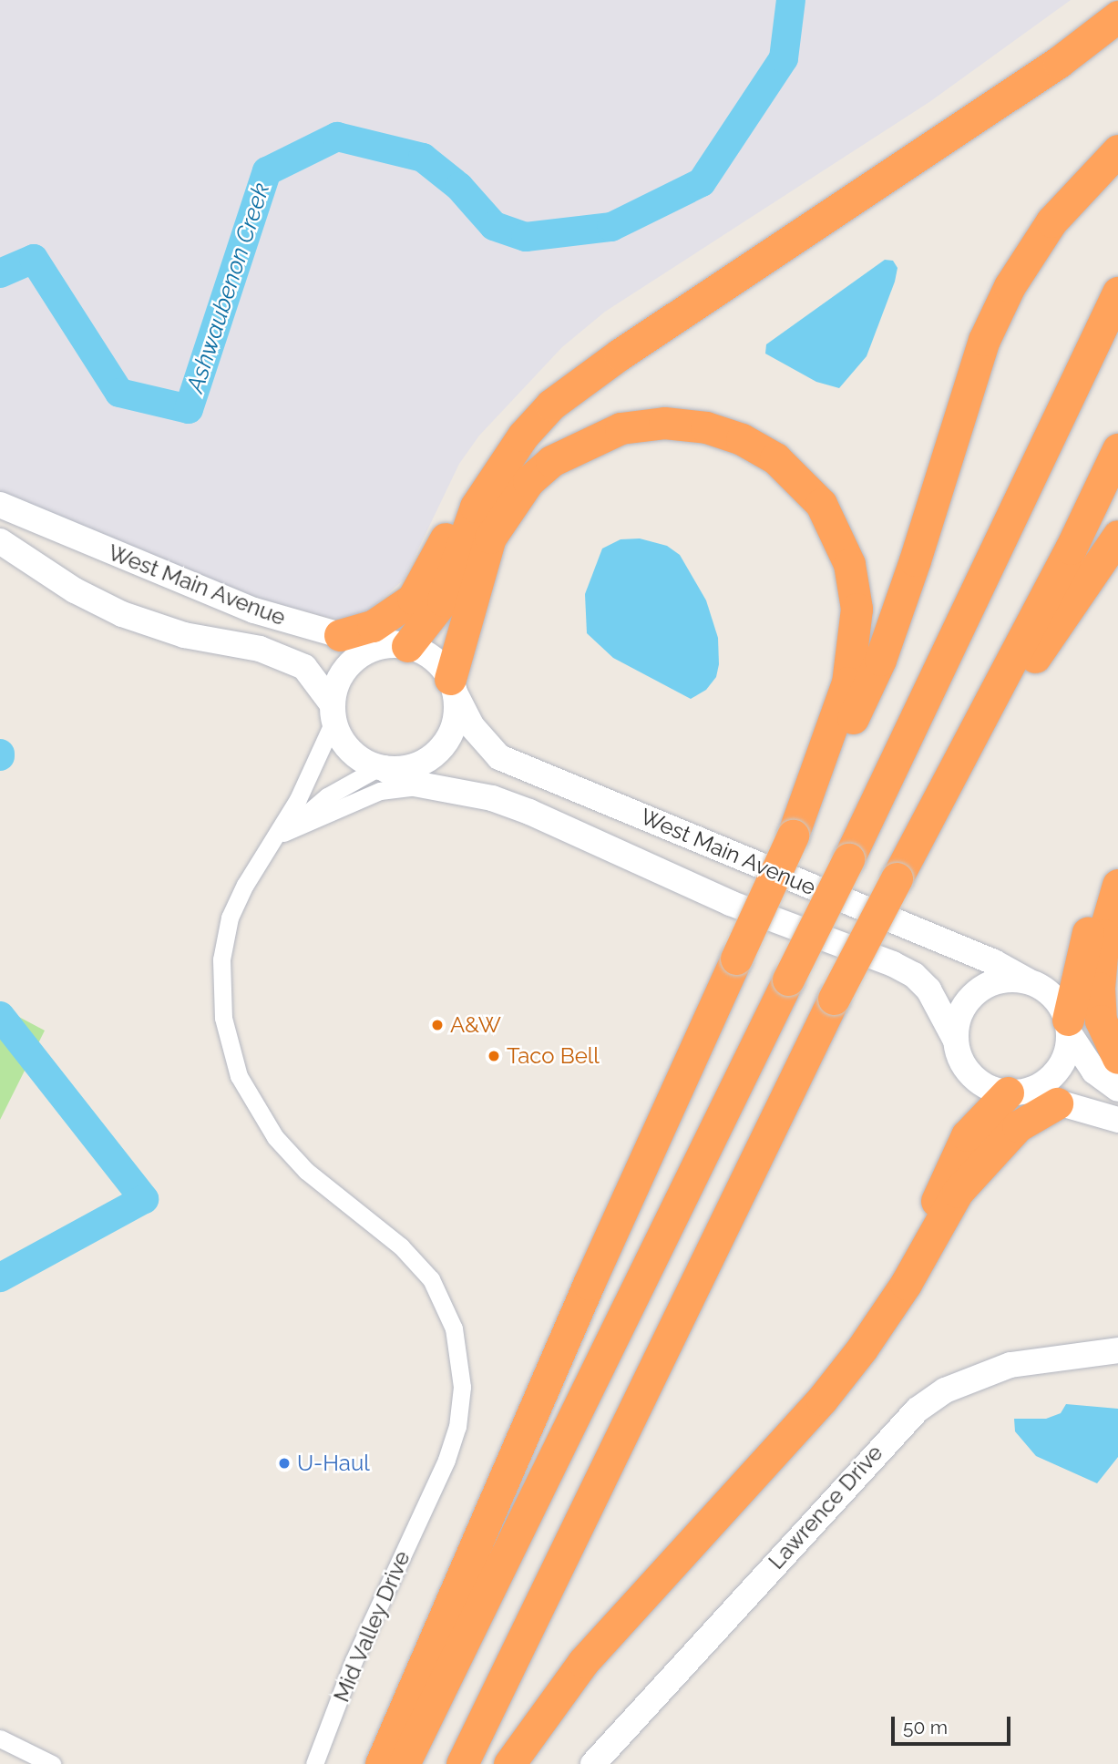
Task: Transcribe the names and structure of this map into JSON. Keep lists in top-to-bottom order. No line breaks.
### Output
{"streets":{"main road":["West Main Avenue","Lawrence Drive"],"street":["Mid Valley Drive"]},"water":["Ashwaubenon Creek"],"places":["A&W","Taco Bell","U-Haul"],"scale_bar":"50 m"}
